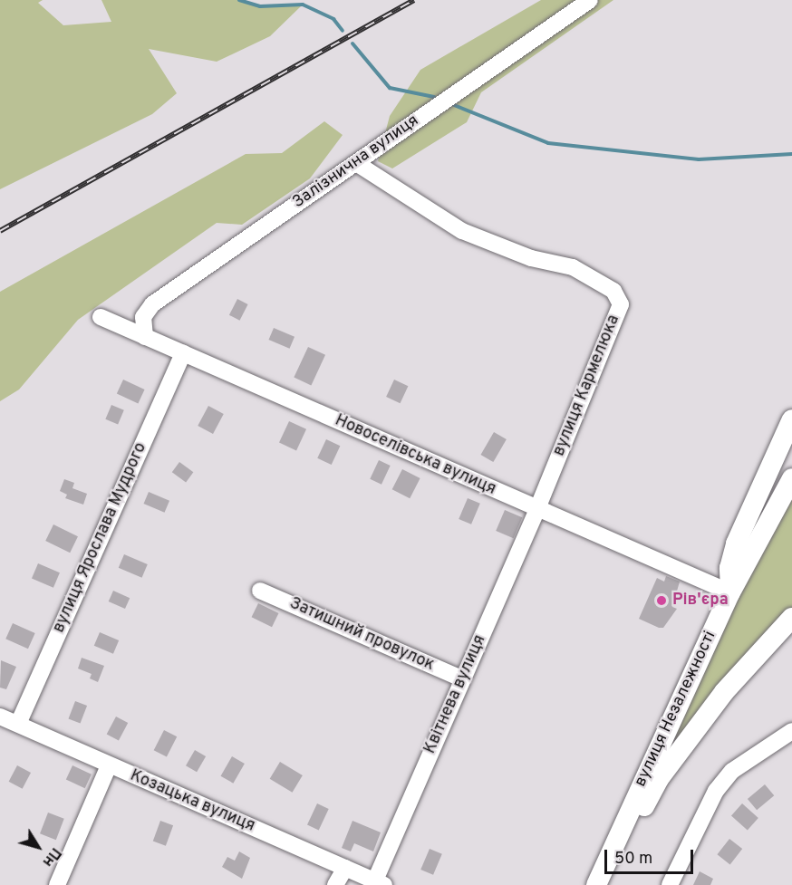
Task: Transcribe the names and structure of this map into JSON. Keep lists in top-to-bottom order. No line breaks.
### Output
{"streets":{"main road":["вулиця Незалежності"],"street":["Залізнична вулиця","вулиця Кармелюка","Новоселівська вулиця","вулиця Ярослава Мудрого","Затишний провулок","Квітнева вулиця","Козацька вулиця"]},"crossings":[["Залізнична вулиця","вулиця Кармелюка"],["Залізнична вулиця","Новоселівська вулиця"],["вулиця Кармелюка","Новоселівська вулиця"],["вулиця Кармелюка","Квітнева вулиця"],["Новоселівська вулиця","вулиця Ярослава Мудрого"],["Новоселівська вулиця","Квітнева вулиця"],["Новоселівська вулиця","вулиця Незалежності"],["вулиця Ярослава Мудрого","Козацька вулиця"],["Затишний провулок","Квітнева вулиця"],["Квітнева вулиця","Козацька вулиця"]],"places":["Рів'єра"],"scale_bar":"50 m","north":"bottom right"}
